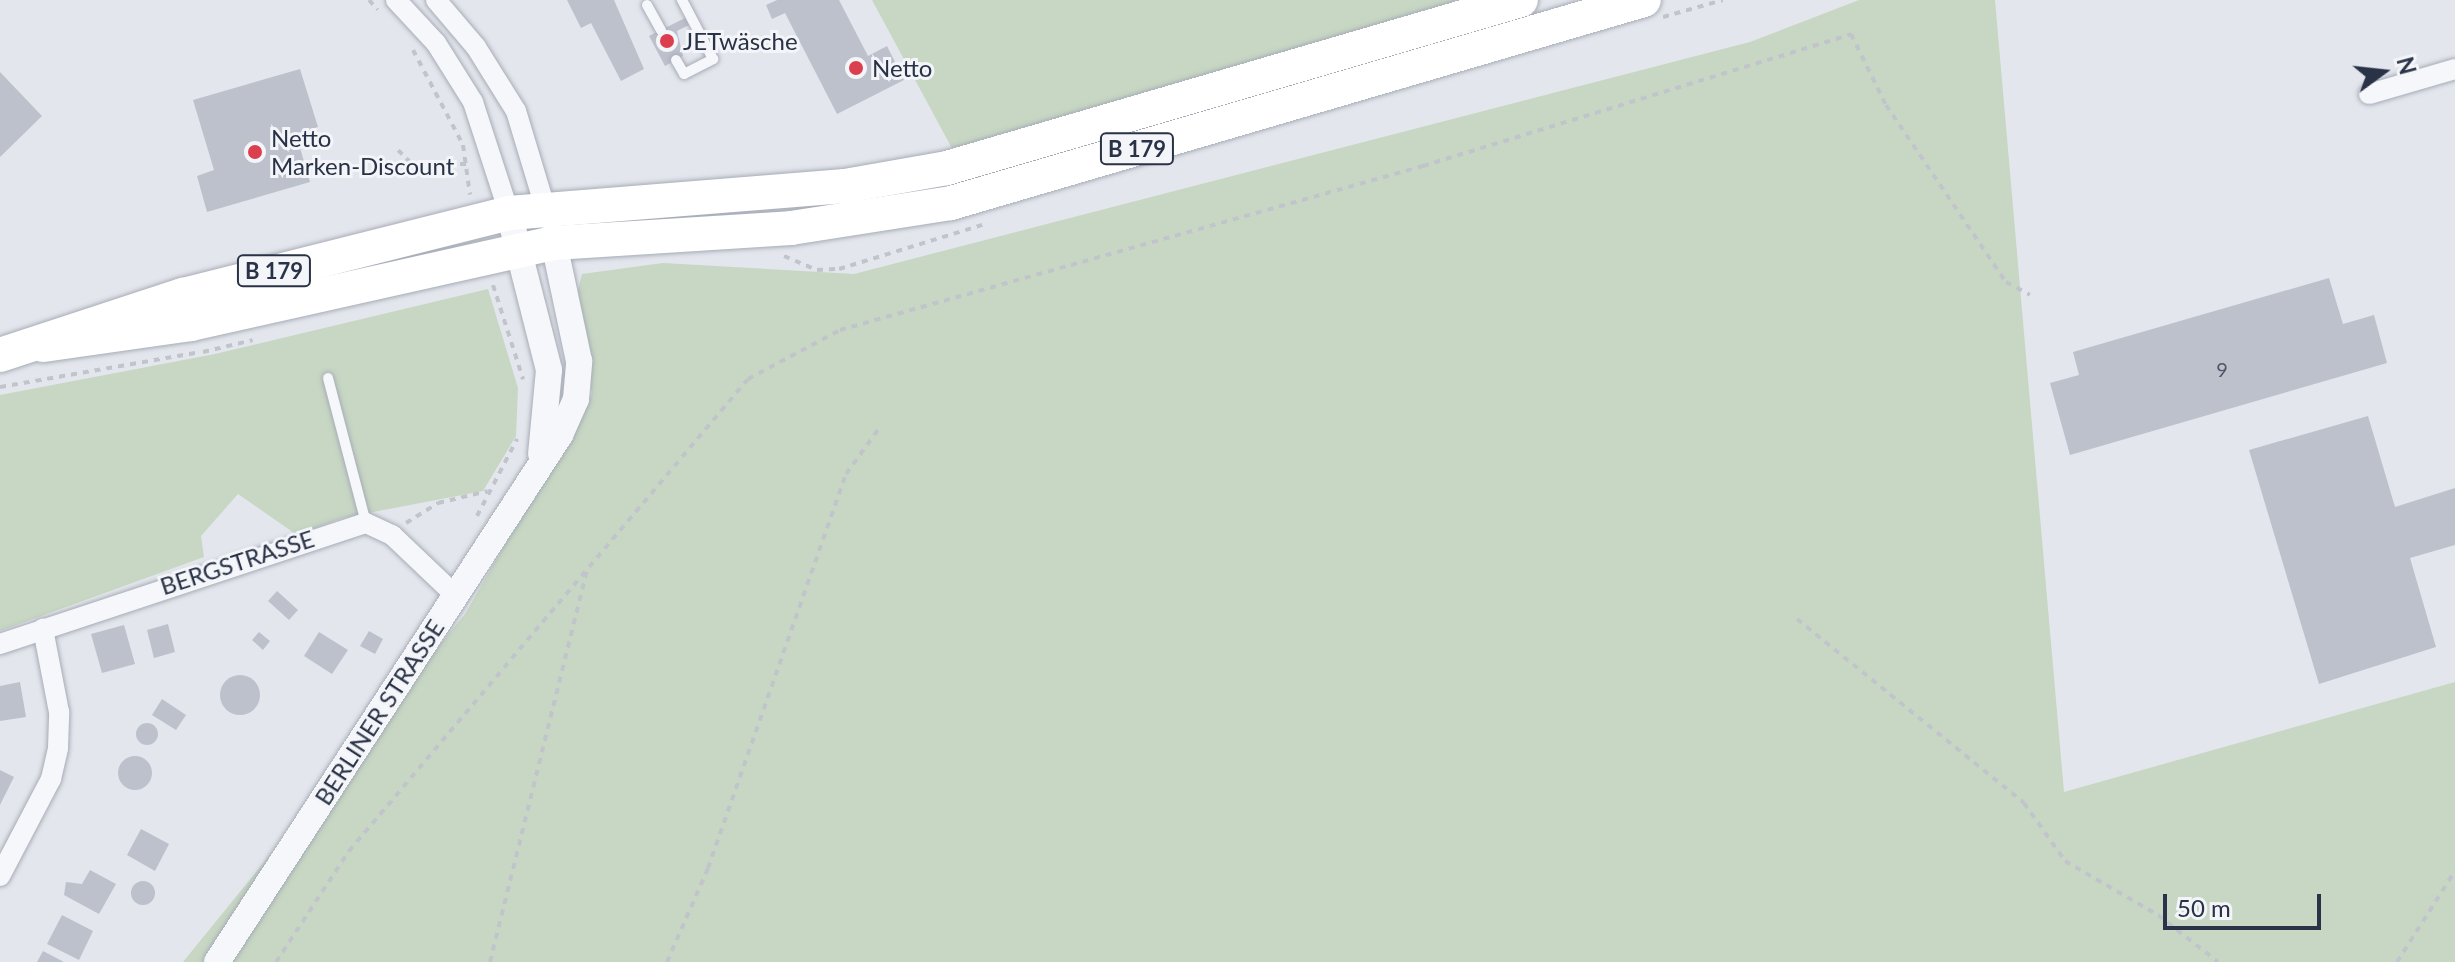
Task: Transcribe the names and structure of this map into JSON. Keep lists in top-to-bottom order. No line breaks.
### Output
{"streets":{"main road":["B 179"],"street":["BERGSTRASSE","BERLINER STRASSE"]},"crossings":[["B 179","BERLINER STRASSE"]],"places":["JETwäsche","Netto","Netto Marken-Discount"],"house_numbers":["9"],"scale_bar":"50 m","north":"right"}
